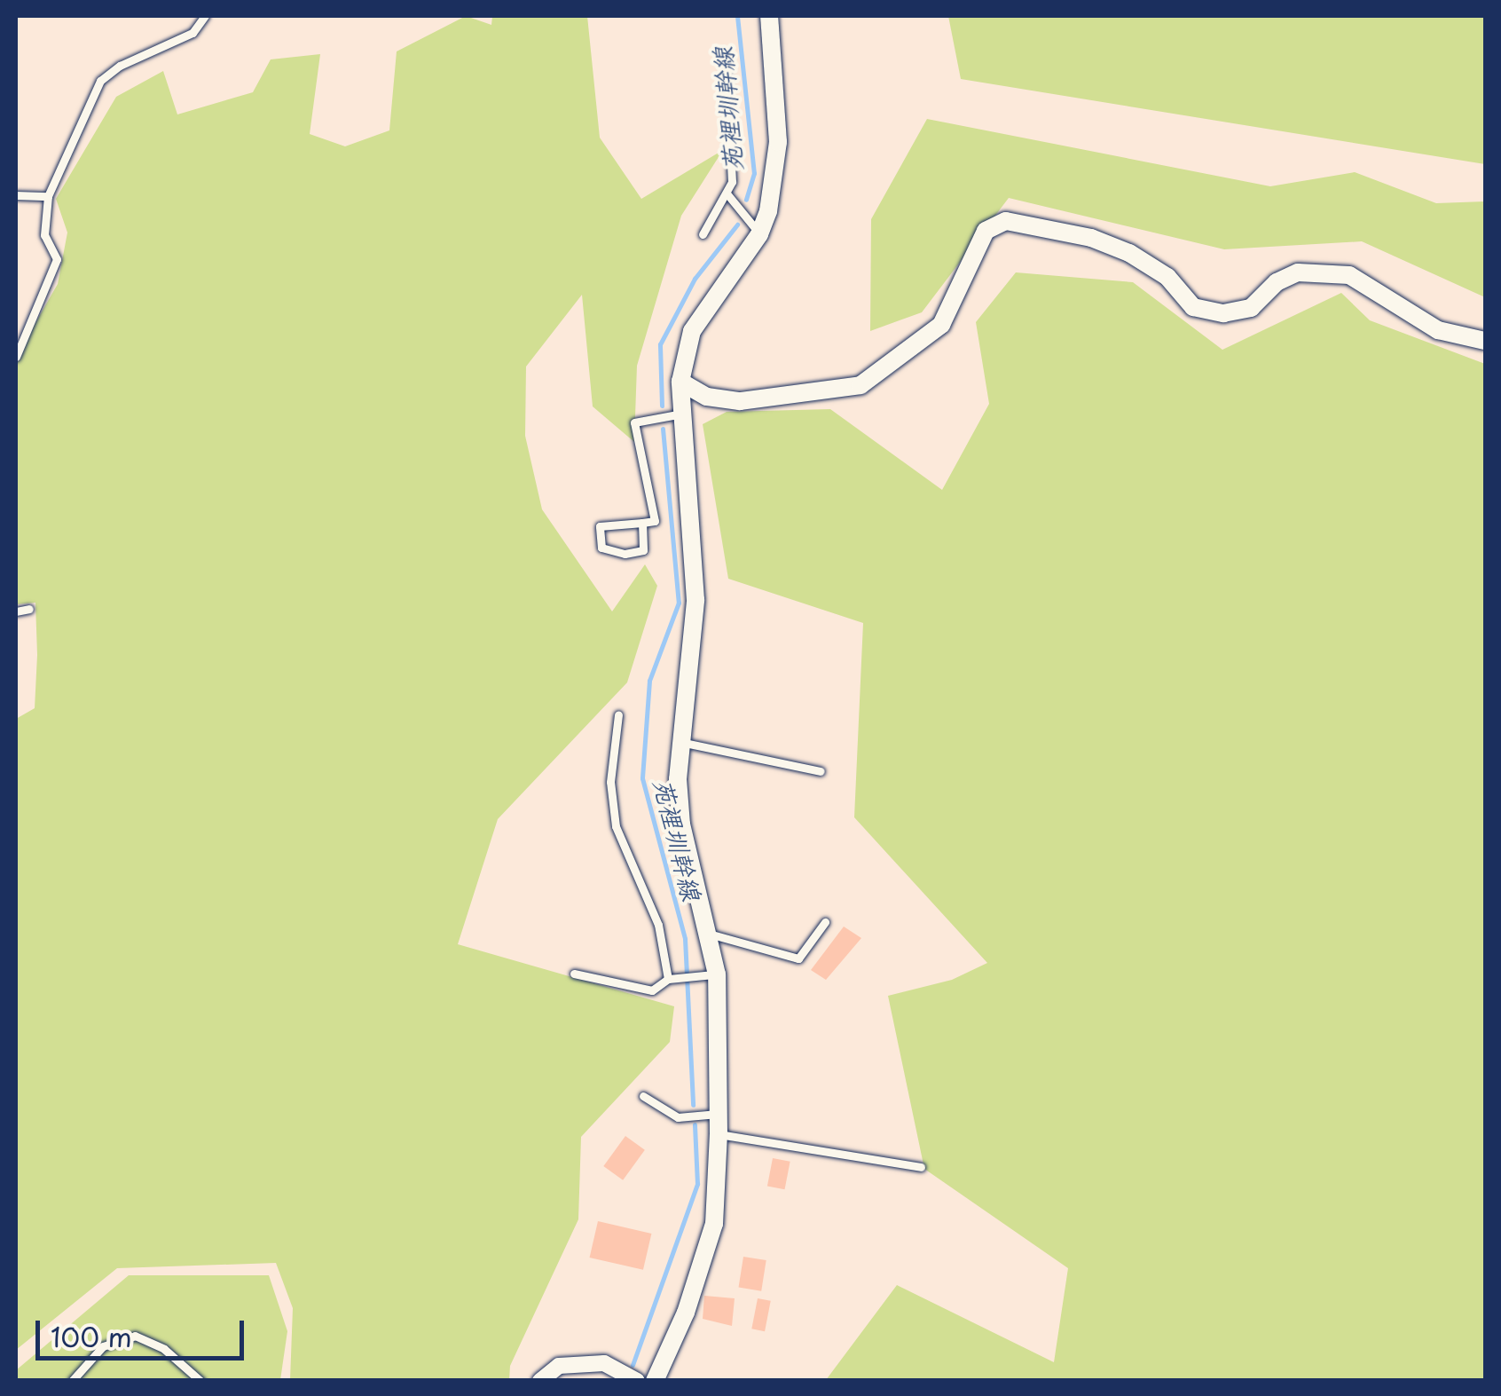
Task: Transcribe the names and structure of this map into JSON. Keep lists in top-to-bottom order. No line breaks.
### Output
{"water":["苑裡圳幹線"],"scale_bar":"100 m"}
